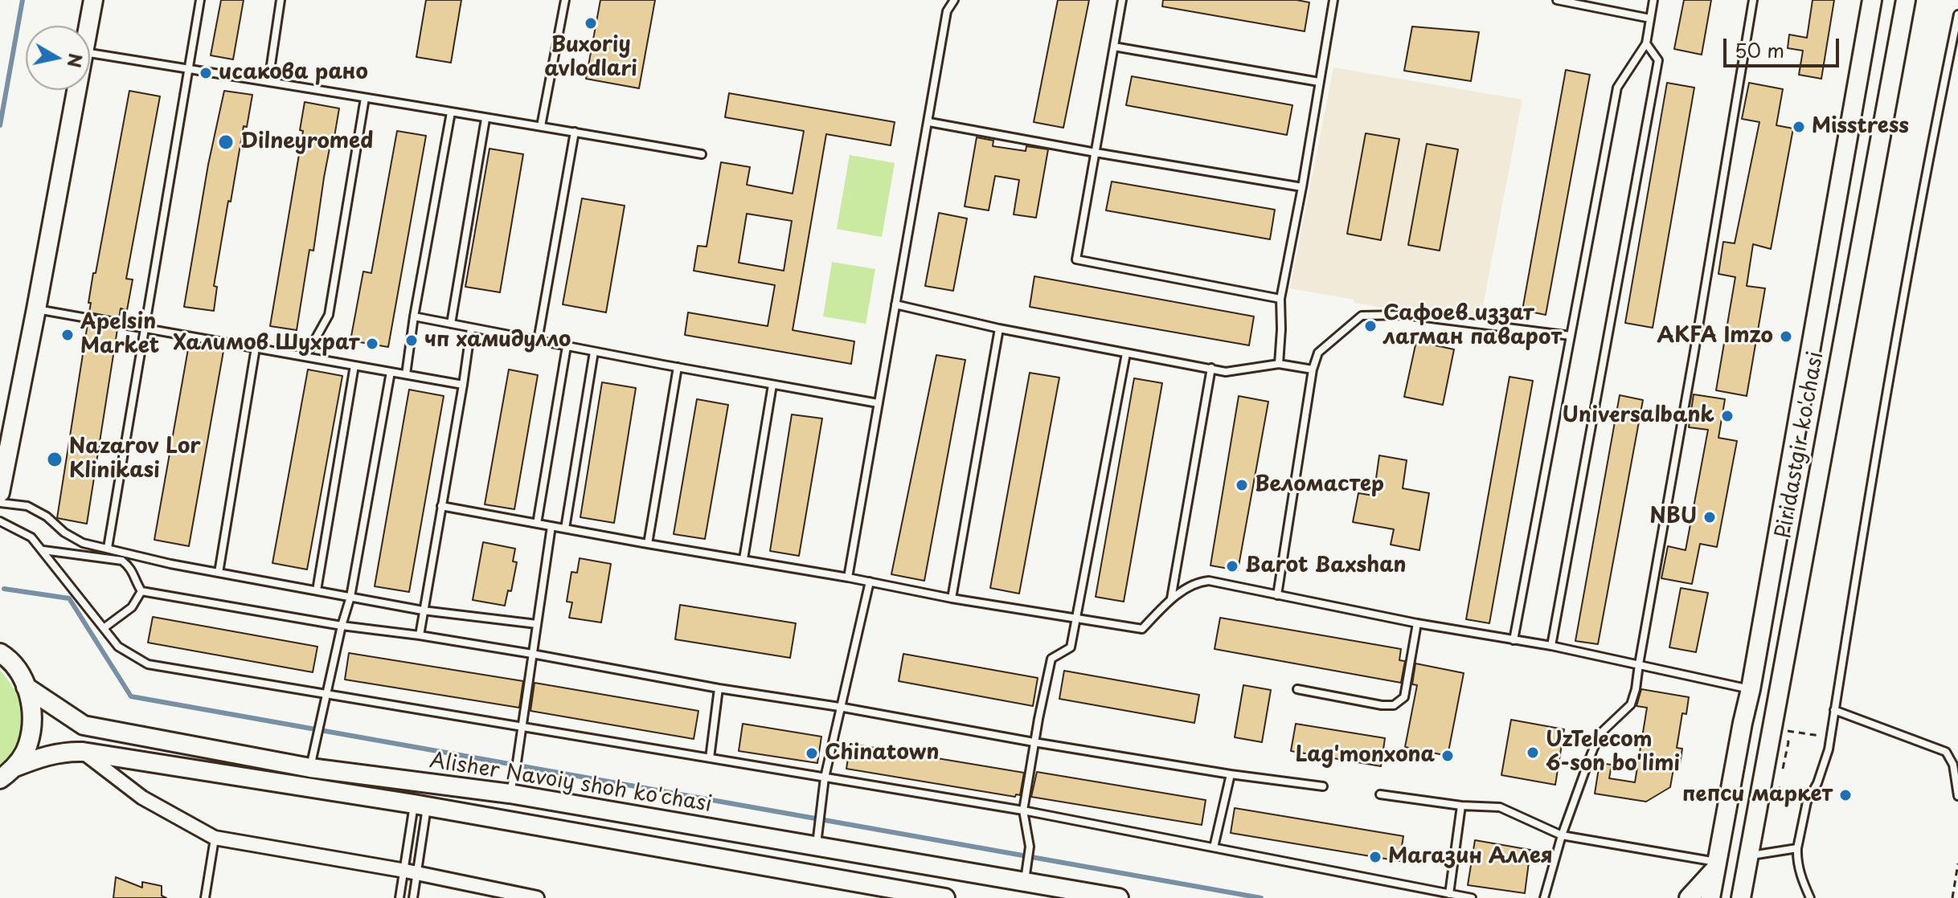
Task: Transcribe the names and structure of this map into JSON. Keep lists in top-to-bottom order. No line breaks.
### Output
{"streets":{"main road":["Piridastgir ko'chasi","Alisher Navoiy shoh ko'chasi"]},"places":["Buxoriy avlodlari","исакова рано","Misstress","Dilneyromed","Сафоев иззат лагман паварот","Apelsin Market","AKFA Imzo","чп хамидулло","Халимов Шухрат","Universalbank","Nazarov Lor Klinikasi","Веломастер","NBU","Barot Baxshan","UzTelecom 6-son bo'limi","Chinatown","Lag'monxona","пепси маркет","Магазин Аллея"],"scale_bar":"50 m","north":"right"}
